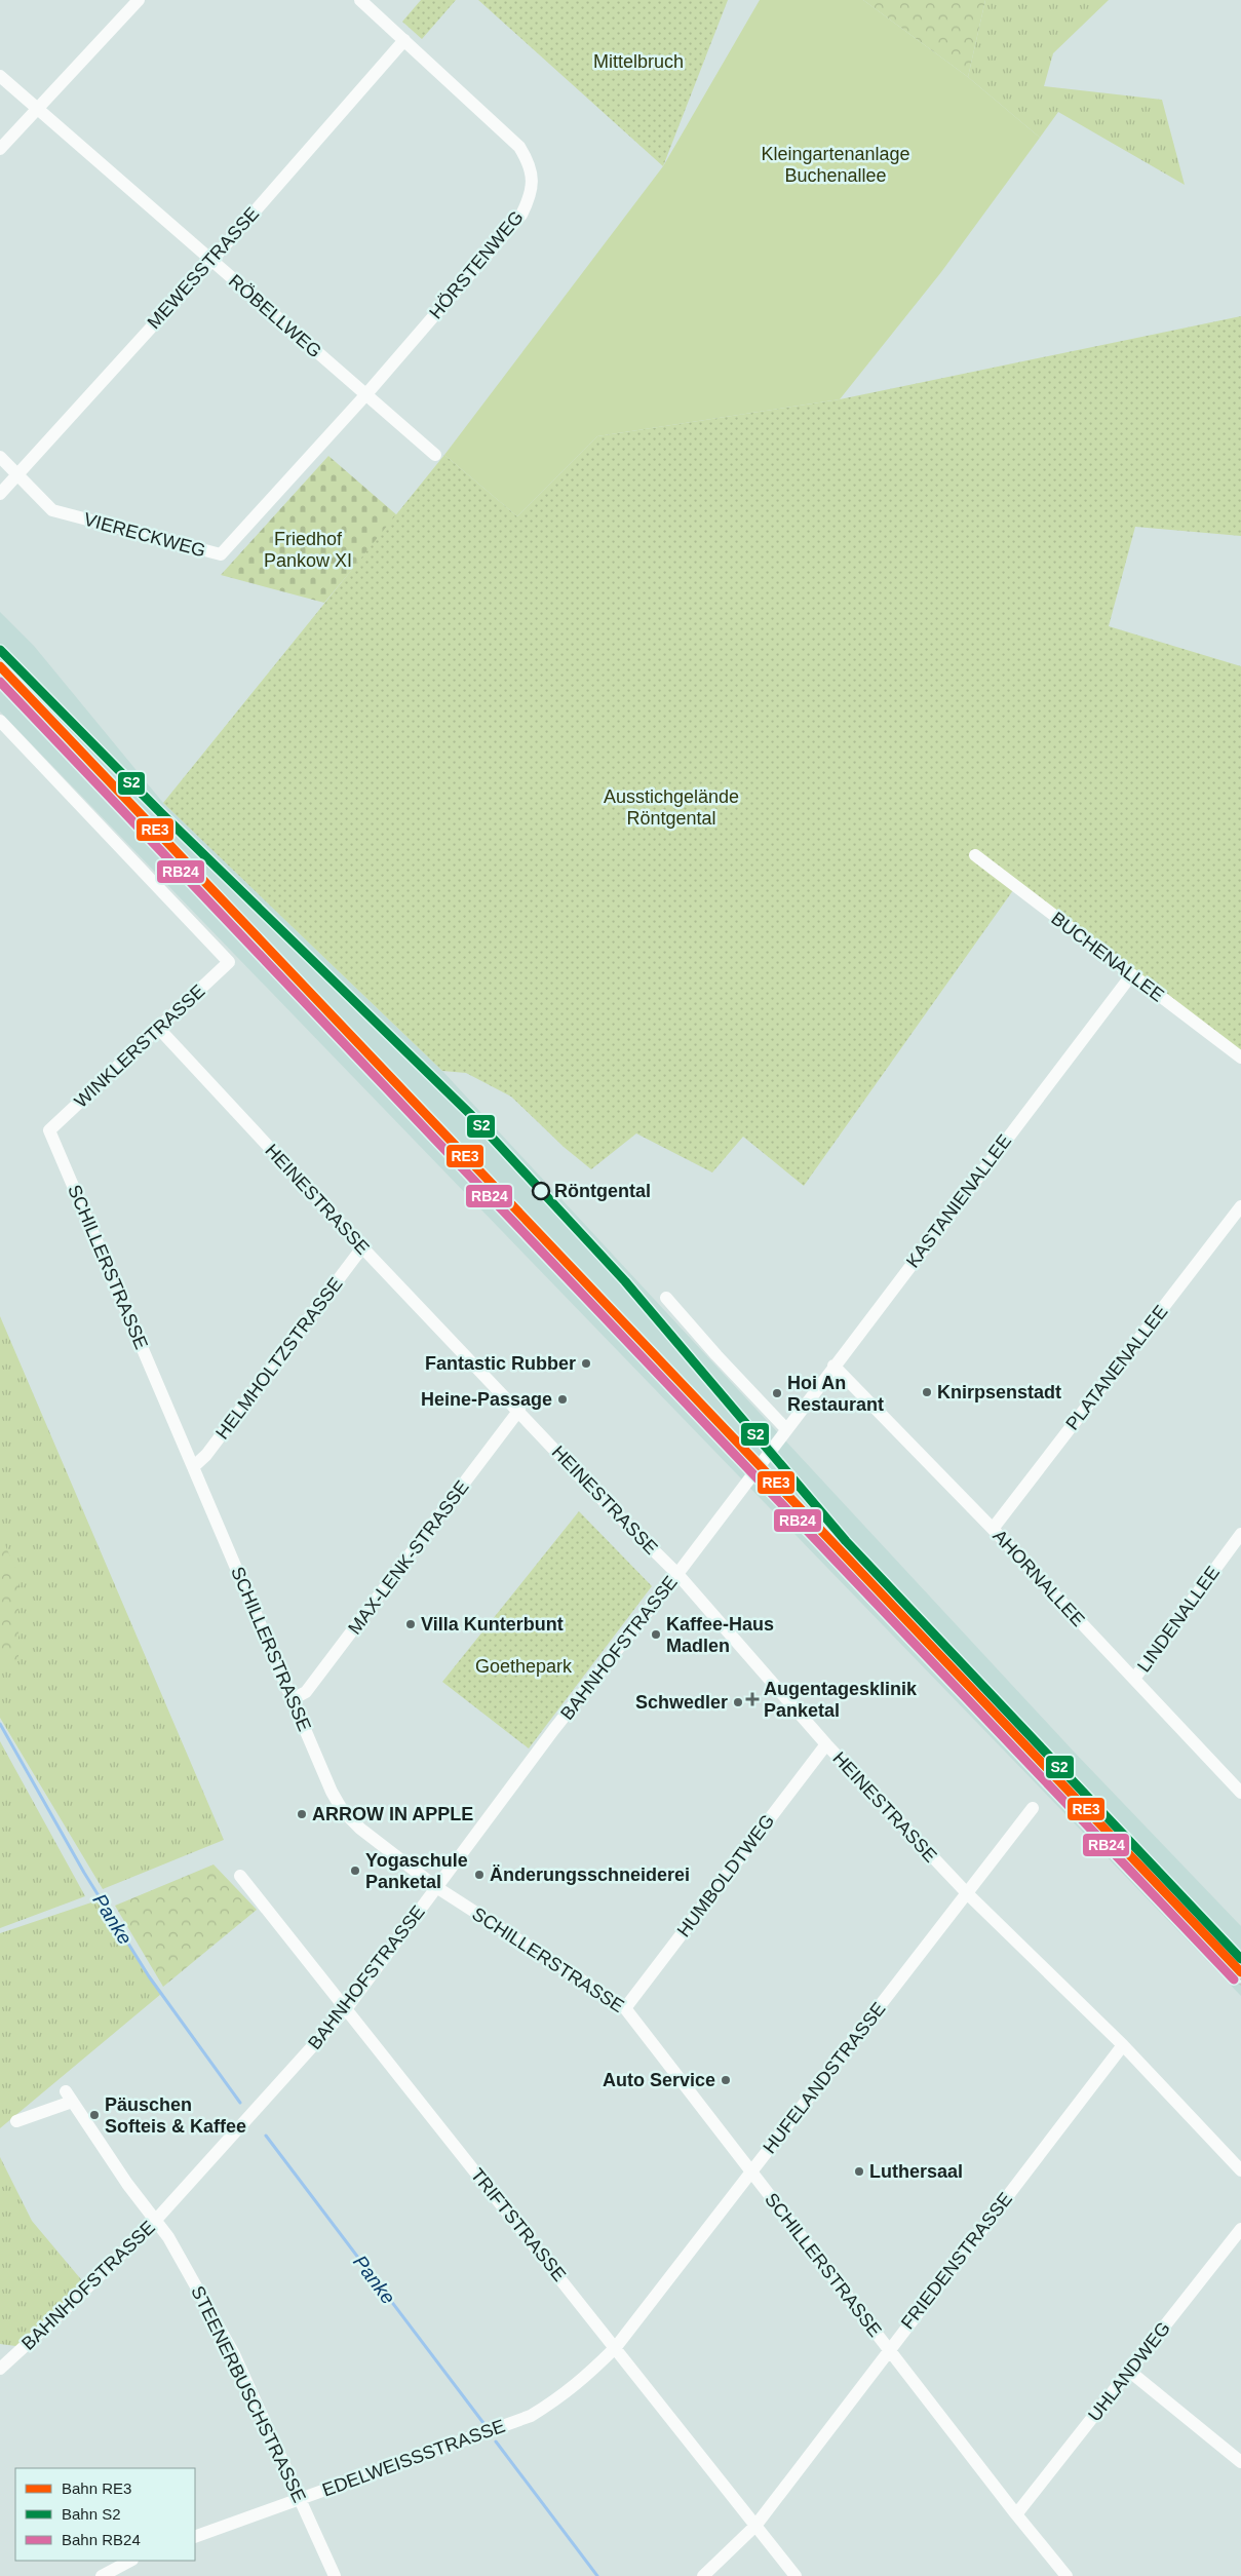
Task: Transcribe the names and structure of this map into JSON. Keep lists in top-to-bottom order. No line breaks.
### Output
{"streets":{"street":["HÖRSTENWEG","MEWESSTRASSE","RÖBELLWEG","VIERECKWEG","BUCHENALLEE","WINKLERSTRASSE","HEINESTRASSE","KASTANIENALLEE","SCHILLERSTRASSE","HELMHOLTZSTRASSE","PLATANENALLEE","MAX-LENK-STRASSE","AHORNALLEE","LINDENALLEE","BAHNHOFSTRASSE","HUMBOLDTWEG","HUFELANDSTRASSE","TRIFTSTRASSE","FRIEDENSTRASSE","UHLANDWEG","STEENERBUSCHSTRASSE","EDELWEISSSTRASSE"]},"crossings":[["HÖRSTENWEG","MEWESSTRASSE"],["HÖRSTENWEG","RÖBELLWEG"],["HÖRSTENWEG","VIERECKWEG"],["MEWESSTRASSE","RÖBELLWEG"],["MEWESSTRASSE","VIERECKWEG"],["RÖBELLWEG","VIERECKWEG"],["BUCHENALLEE","KASTANIENALLEE"],["WINKLERSTRASSE","HEINESTRASSE"],["WINKLERSTRASSE","SCHILLERSTRASSE"],["HEINESTRASSE","HELMHOLTZSTRASSE"],["HEINESTRASSE","MAX-LENK-STRASSE"],["HEINESTRASSE","BAHNHOFSTRASSE"],["HEINESTRASSE","HUMBOLDTWEG"],["HEINESTRASSE","HUFELANDSTRASSE"],["HEINESTRASSE","FRIEDENSTRASSE"],["KASTANIENALLEE","AHORNALLEE"],["KASTANIENALLEE","BAHNHOFSTRASSE"],["SCHILLERSTRASSE","HELMHOLTZSTRASSE"],["SCHILLERSTRASSE","MAX-LENK-STRASSE"],["SCHILLERSTRASSE","BAHNHOFSTRASSE"],["SCHILLERSTRASSE","HUMBOLDTWEG"],["SCHILLERSTRASSE","HUFELANDSTRASSE"],["SCHILLERSTRASSE","FRIEDENSTRASSE"],["SCHILLERSTRASSE","UHLANDWEG"],["PLATANENALLEE","AHORNALLEE"],["AHORNALLEE","LINDENALLEE"],["BAHNHOFSTRASSE","TRIFTSTRASSE"],["BAHNHOFSTRASSE","STEENERBUSCHSTRASSE"],["HUFELANDSTRASSE","TRIFTSTRASSE"],["HUFELANDSTRASSE","EDELWEISSSTRASSE"],["TRIFTSTRASSE","FRIEDENSTRASSE"],["TRIFTSTRASSE","EDELWEISSSTRASSE"],["STEENERBUSCHSTRASSE","EDELWEISSSTRASSE"]],"water":["Panke"],"parks":["Mittelbruch","Kleingartenanlage Buchenallee","Friedhof Pankow XI","Ausstichgelände Röntgental","Goethepark"],"places":{"other":["Röntgental","Fantastic Rubber","Knirpsenstadt","Hoi An Restaurant","Heine-Passage","Villa Kunterbunt","Kaffee-Haus Madlen","Schwedler","ARROW IN APPLE","Yogaschule Panketal","Änderungsschneiderei","Auto Service","Päuschen Softeis & Kaffee","Luthersaal"],"health":["Augentagesklinik Panketal"]},"lines":["rail line S2","rail line RE3","rail line RB24"],"legend":["Bahn RE3","Bahn S2","Bahn RB24"]}
